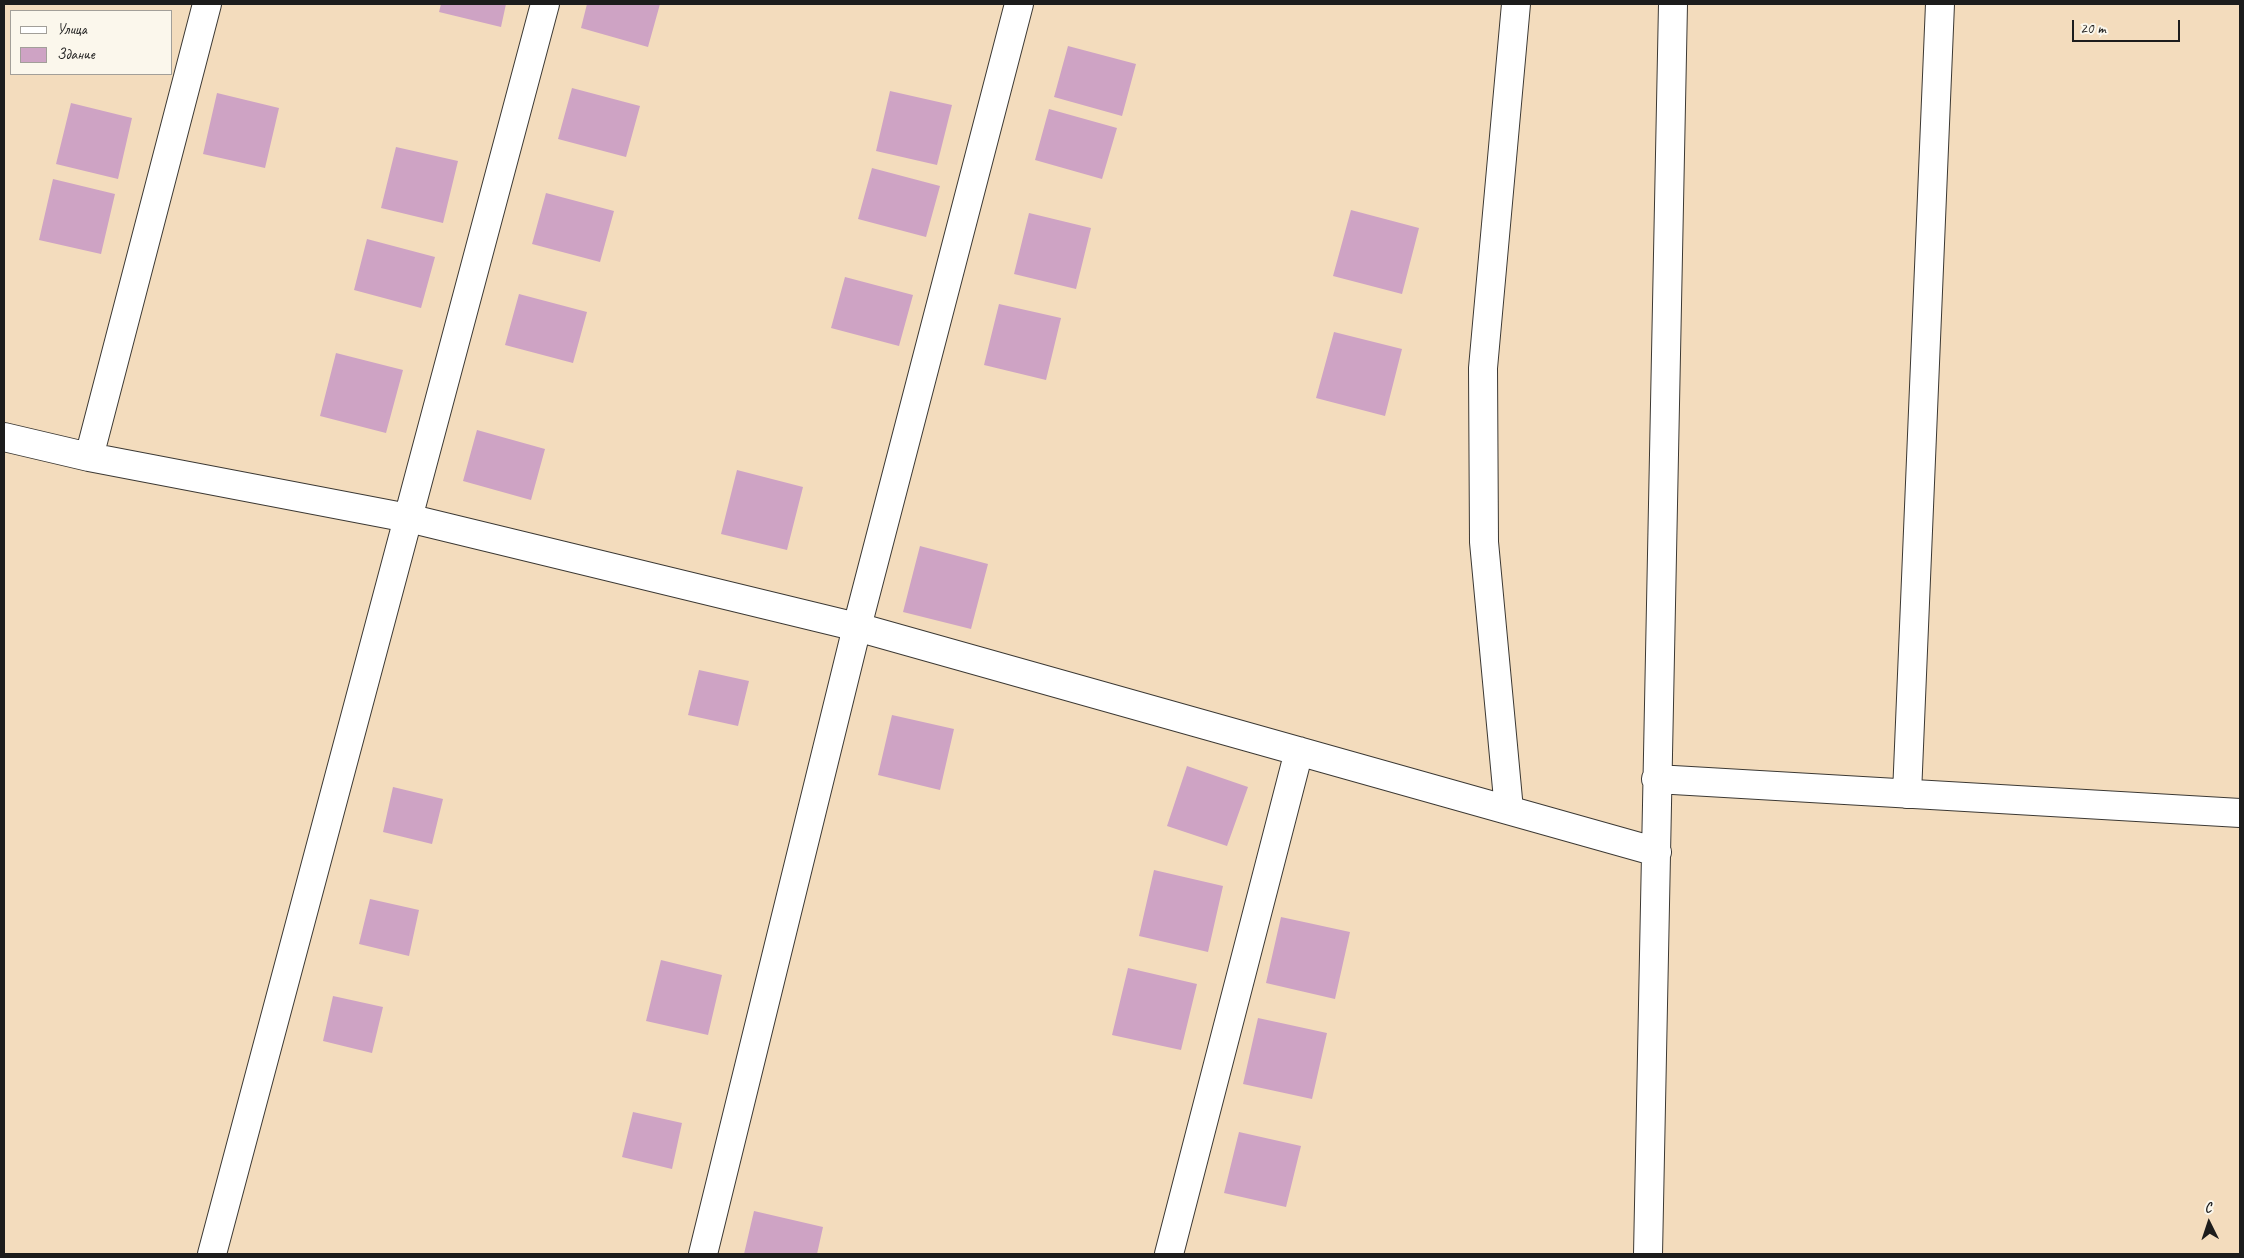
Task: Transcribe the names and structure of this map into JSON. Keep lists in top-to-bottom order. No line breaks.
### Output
{"legend":["Улица","Здание"],"scale_bar":"20 m","north":"top"}
